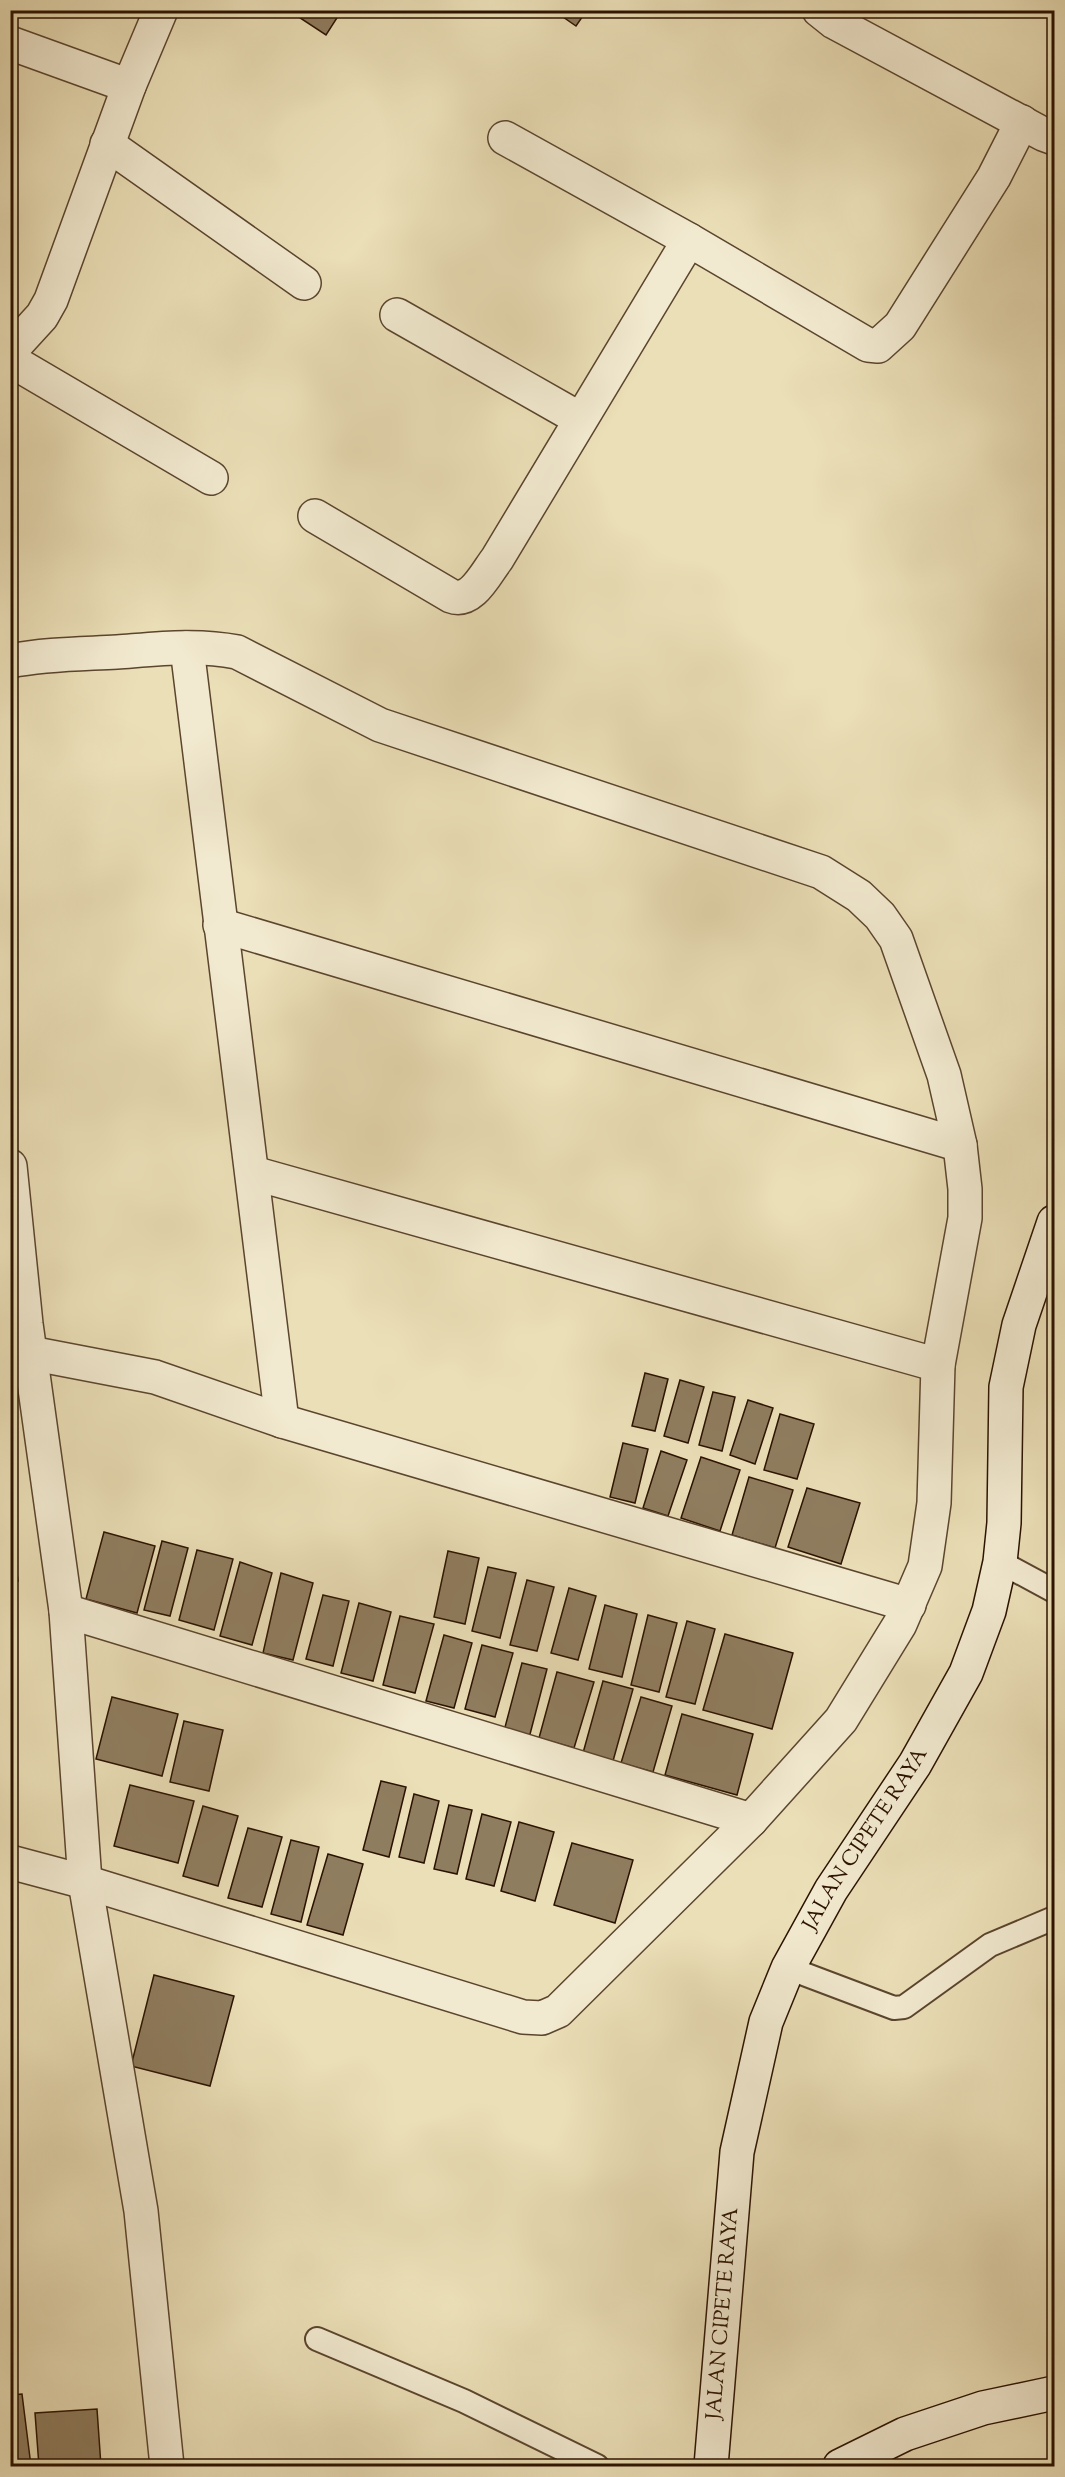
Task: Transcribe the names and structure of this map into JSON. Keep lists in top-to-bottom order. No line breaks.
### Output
{"streets":{"street":["JALAN CIPETE RAYA"]}}
